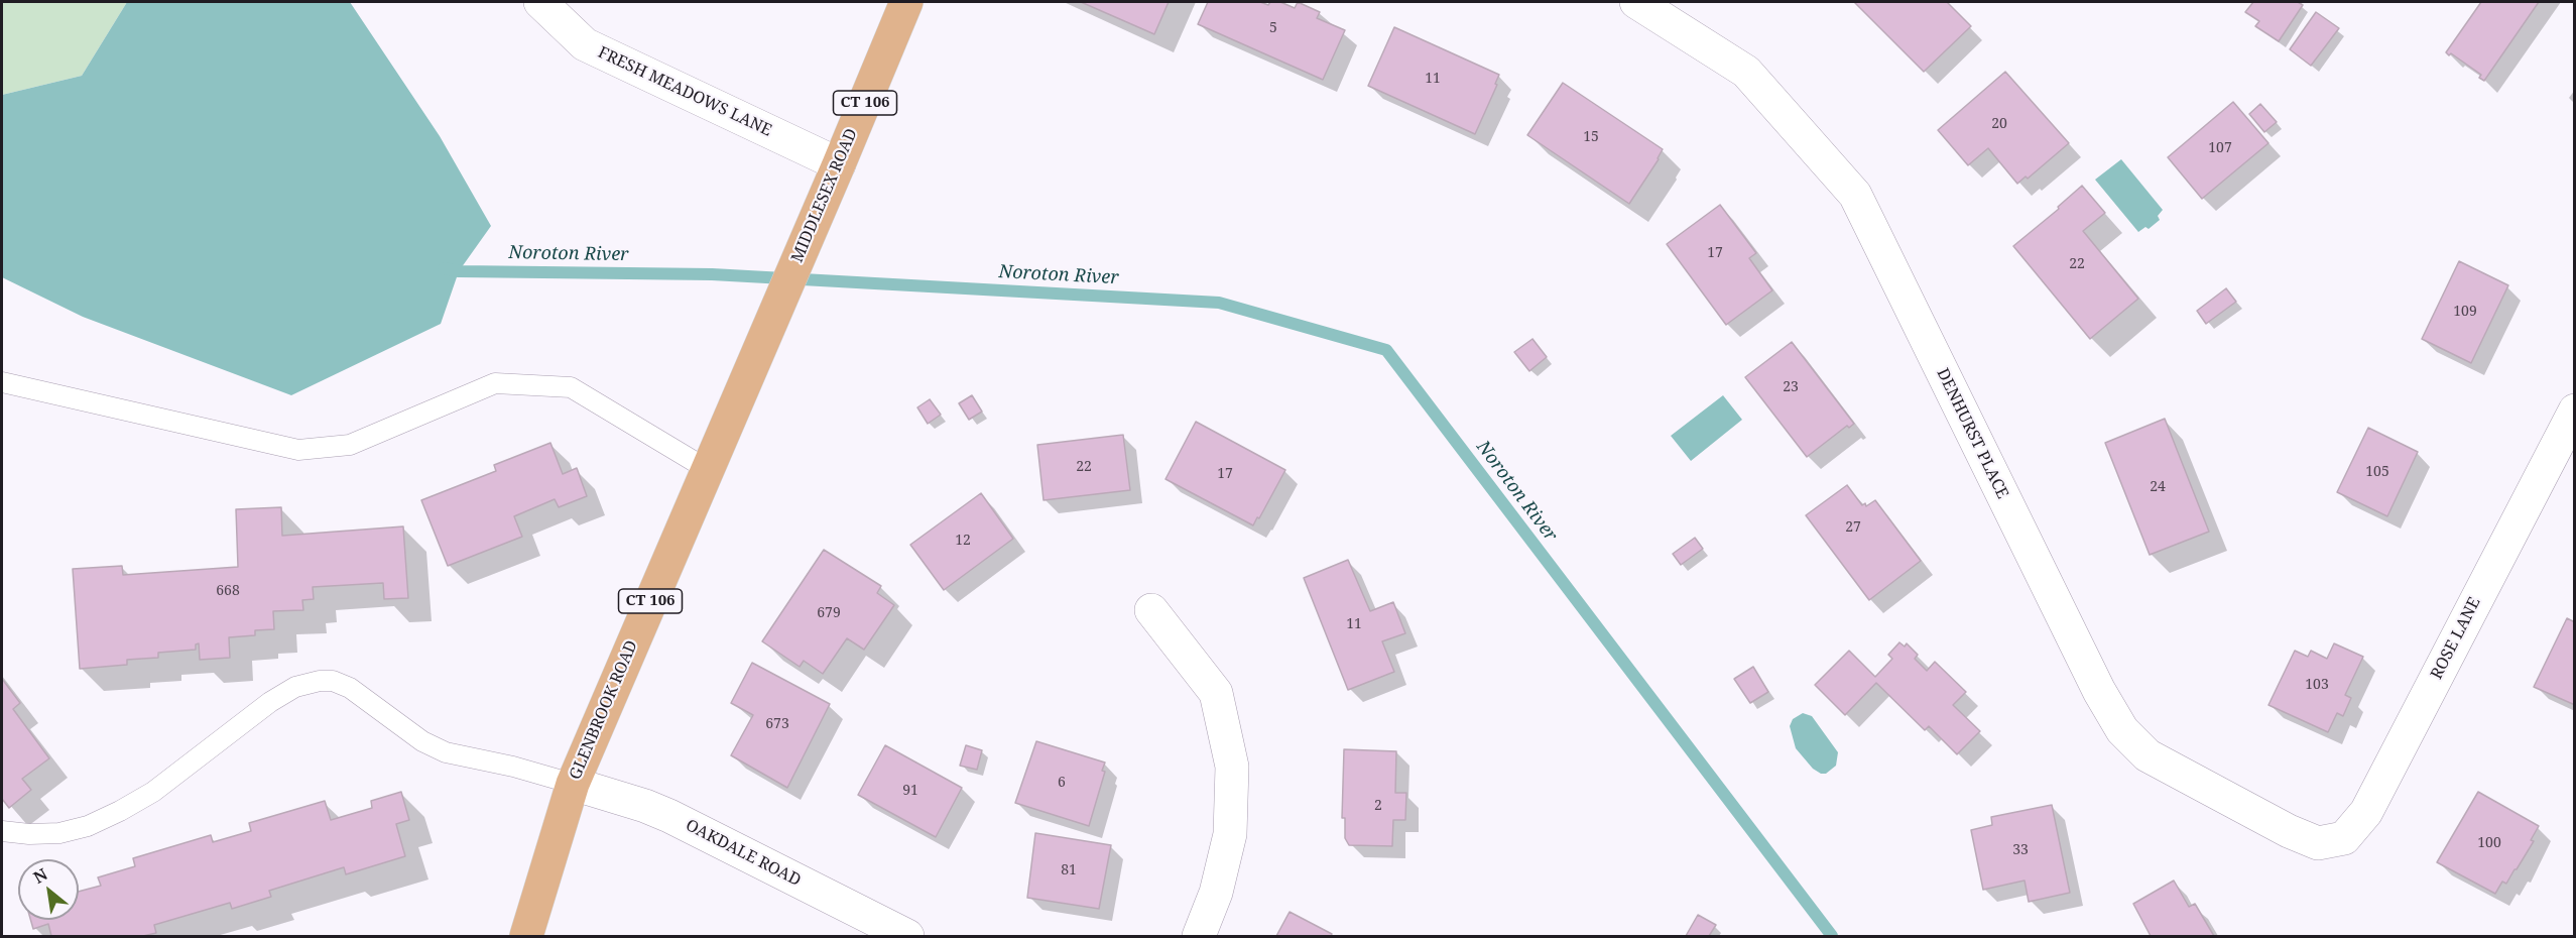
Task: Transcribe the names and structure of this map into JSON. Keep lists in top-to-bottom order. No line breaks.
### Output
{"streets":{"main road":["CT 106","MIDDLESEX ROAD","GLENBROOK ROAD"],"street":["FRESH MEADOWS LANE","DENHURST PLACE","ROSE LANE","OAKDALE ROAD"]},"crossings":[["FRESH MEADOWS LANE","MIDDLESEX ROAD"],["MIDDLESEX ROAD","GLENBROOK ROAD"],["DENHURST PLACE","ROSE LANE"],["GLENBROOK ROAD","OAKDALE ROAD"]],"water":["Noroton River"],"house_numbers":["5","11","20","15","107","17","22","109","23","22","105","17","24","27","12","668","679","11","103","673","6","91","2","100","33","81"],"north":"top left"}
